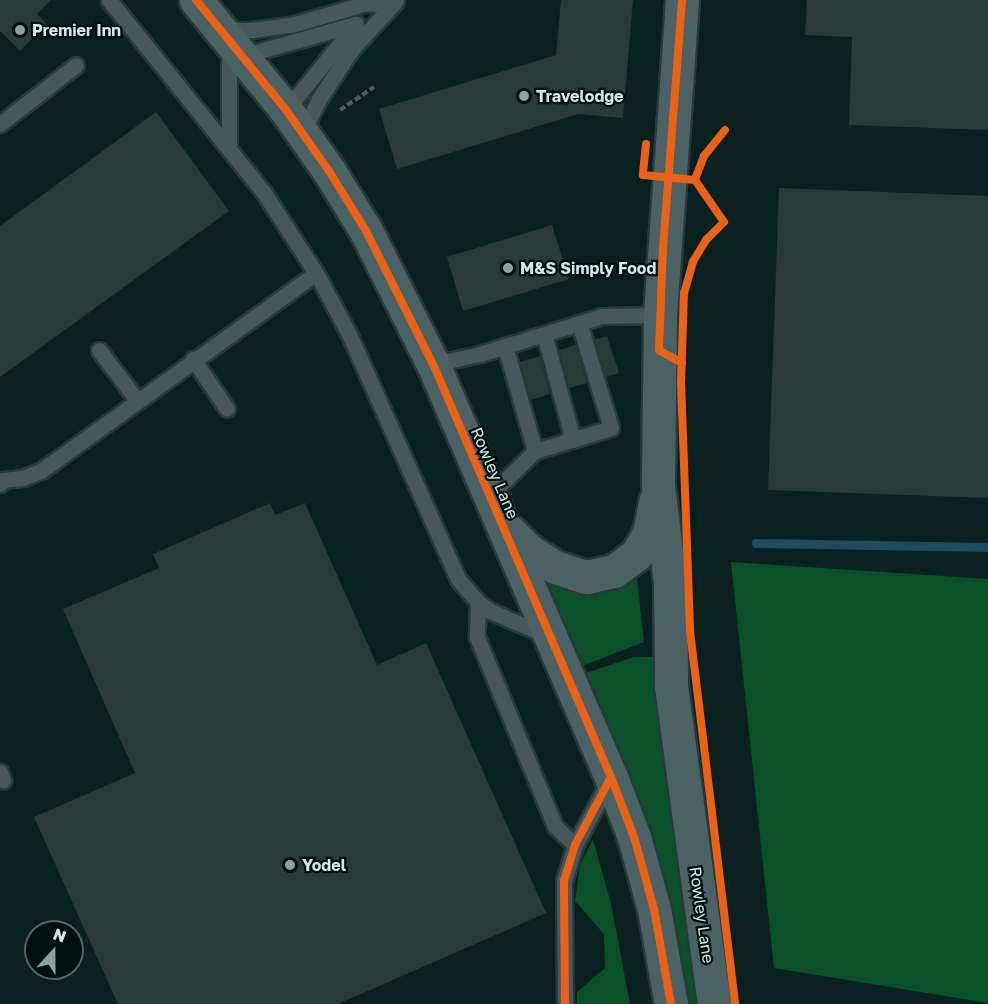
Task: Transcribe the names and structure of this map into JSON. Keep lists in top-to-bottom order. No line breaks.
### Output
{"streets":{"main road":["Rowley Lane"]},"places":["Premier Inn","Travelodge","M&S Simply Food","Yodel"],"north":"top"}
